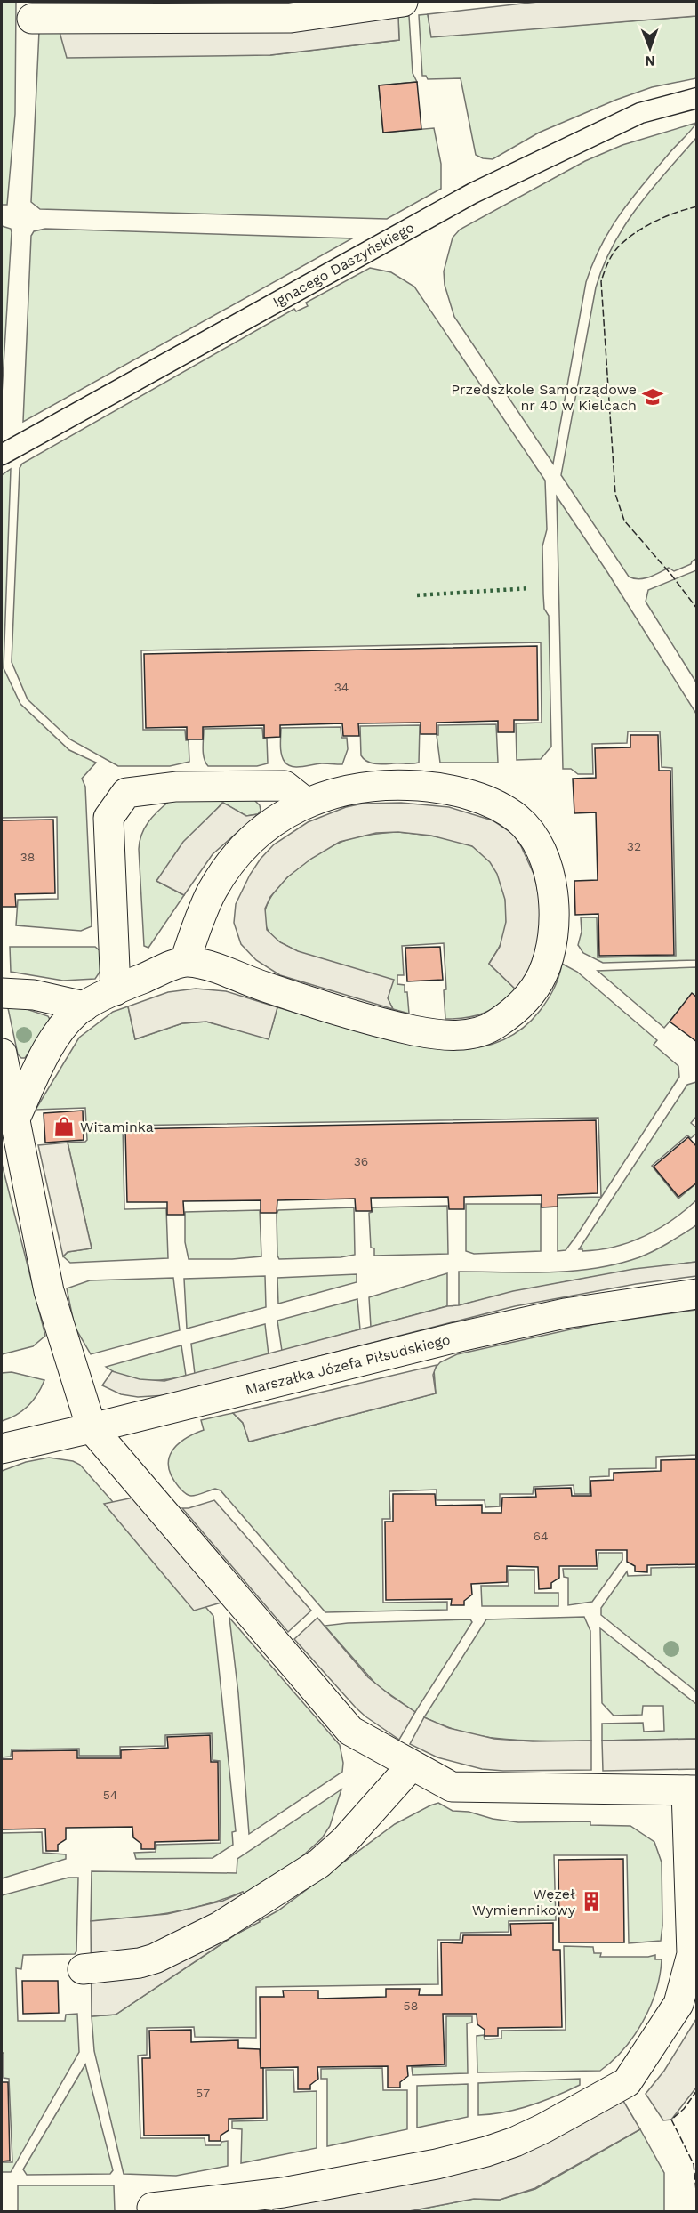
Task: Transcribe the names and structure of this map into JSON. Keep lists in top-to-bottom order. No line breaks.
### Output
{"streets":{"street":["Marszałka Józefa Piłsudskiego"],"lane":["Ignacego Daszyńskiego"]},"places":{"school or university":["Przedszkole Samorządowe nr 40 w Kielcach"],"shop":["Witaminka"],"building":["Węzeł Wymiennikowy"]},"house_numbers":["34","32","38","36","64","54","58","57"],"north":"bottom"}
